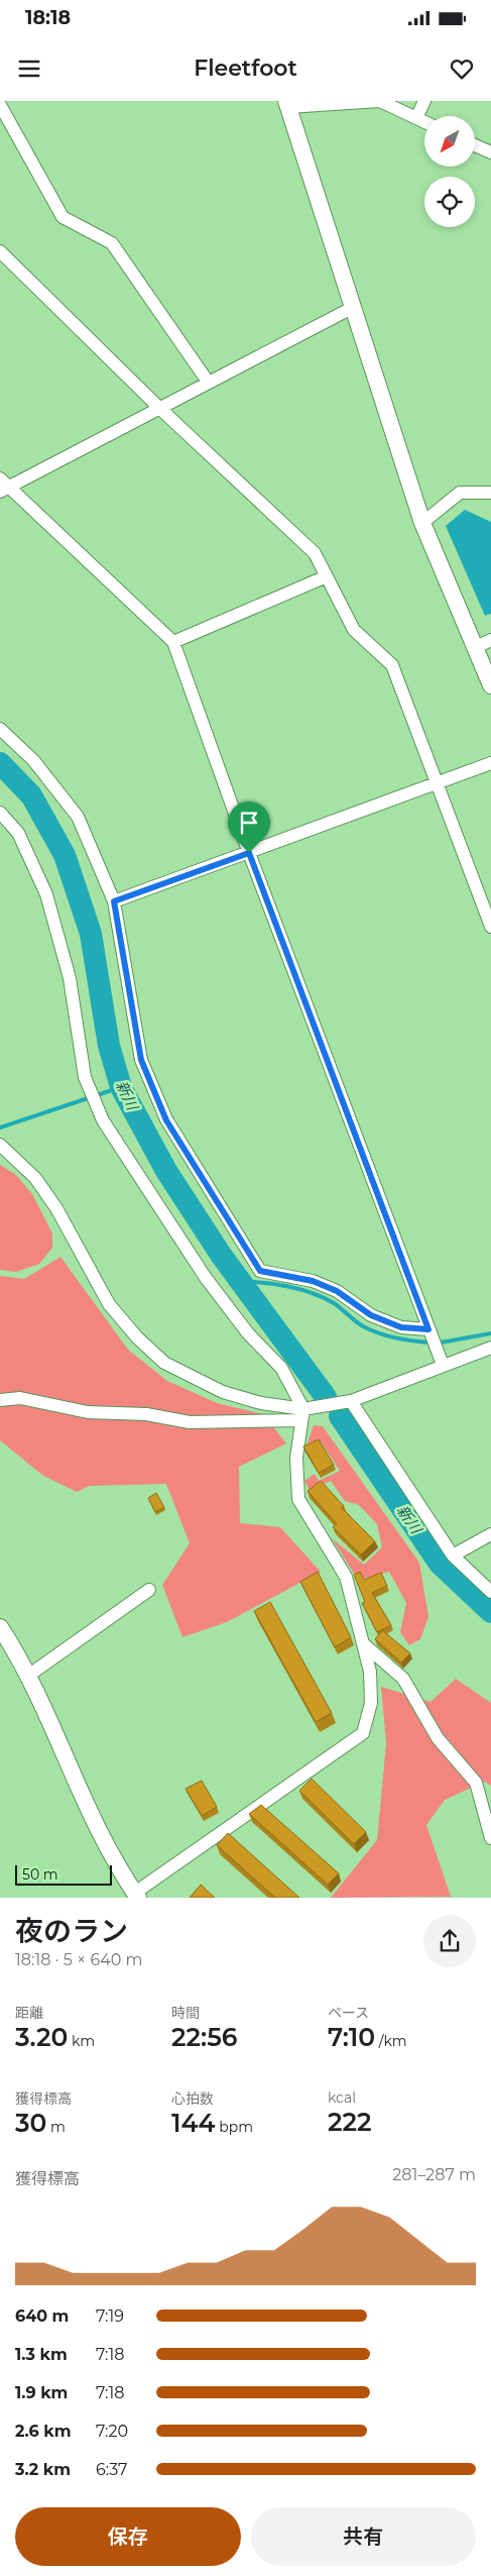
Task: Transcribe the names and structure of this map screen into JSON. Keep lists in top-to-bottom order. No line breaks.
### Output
{"water":["新川"],"scale_bar":"50 m","north":"bottom left","page":{"status":"18:18","header":"Fleetfoot","scale":"50 m","heading":["夜のラン","18:18 · 5 × 640 m"],"stats":[["距離","3.20 km"],["時間","22:56"],["ペース","7:10 /km"],["獲得標高","30 m"],["心拍数","144 bpm"],["kcal","222"]],"chart":["獲得標高","281–287 m"],"list":[{"name":"640 m","note":"7:19"},{"name":"1.3 km","note":"7:18"},{"name":"1.9 km","note":"7:18"},{"name":"2.6 km","note":"7:20"},{"name":"3.2 km","note":"6:37"}],"buttons":["保存","共有"]}}
